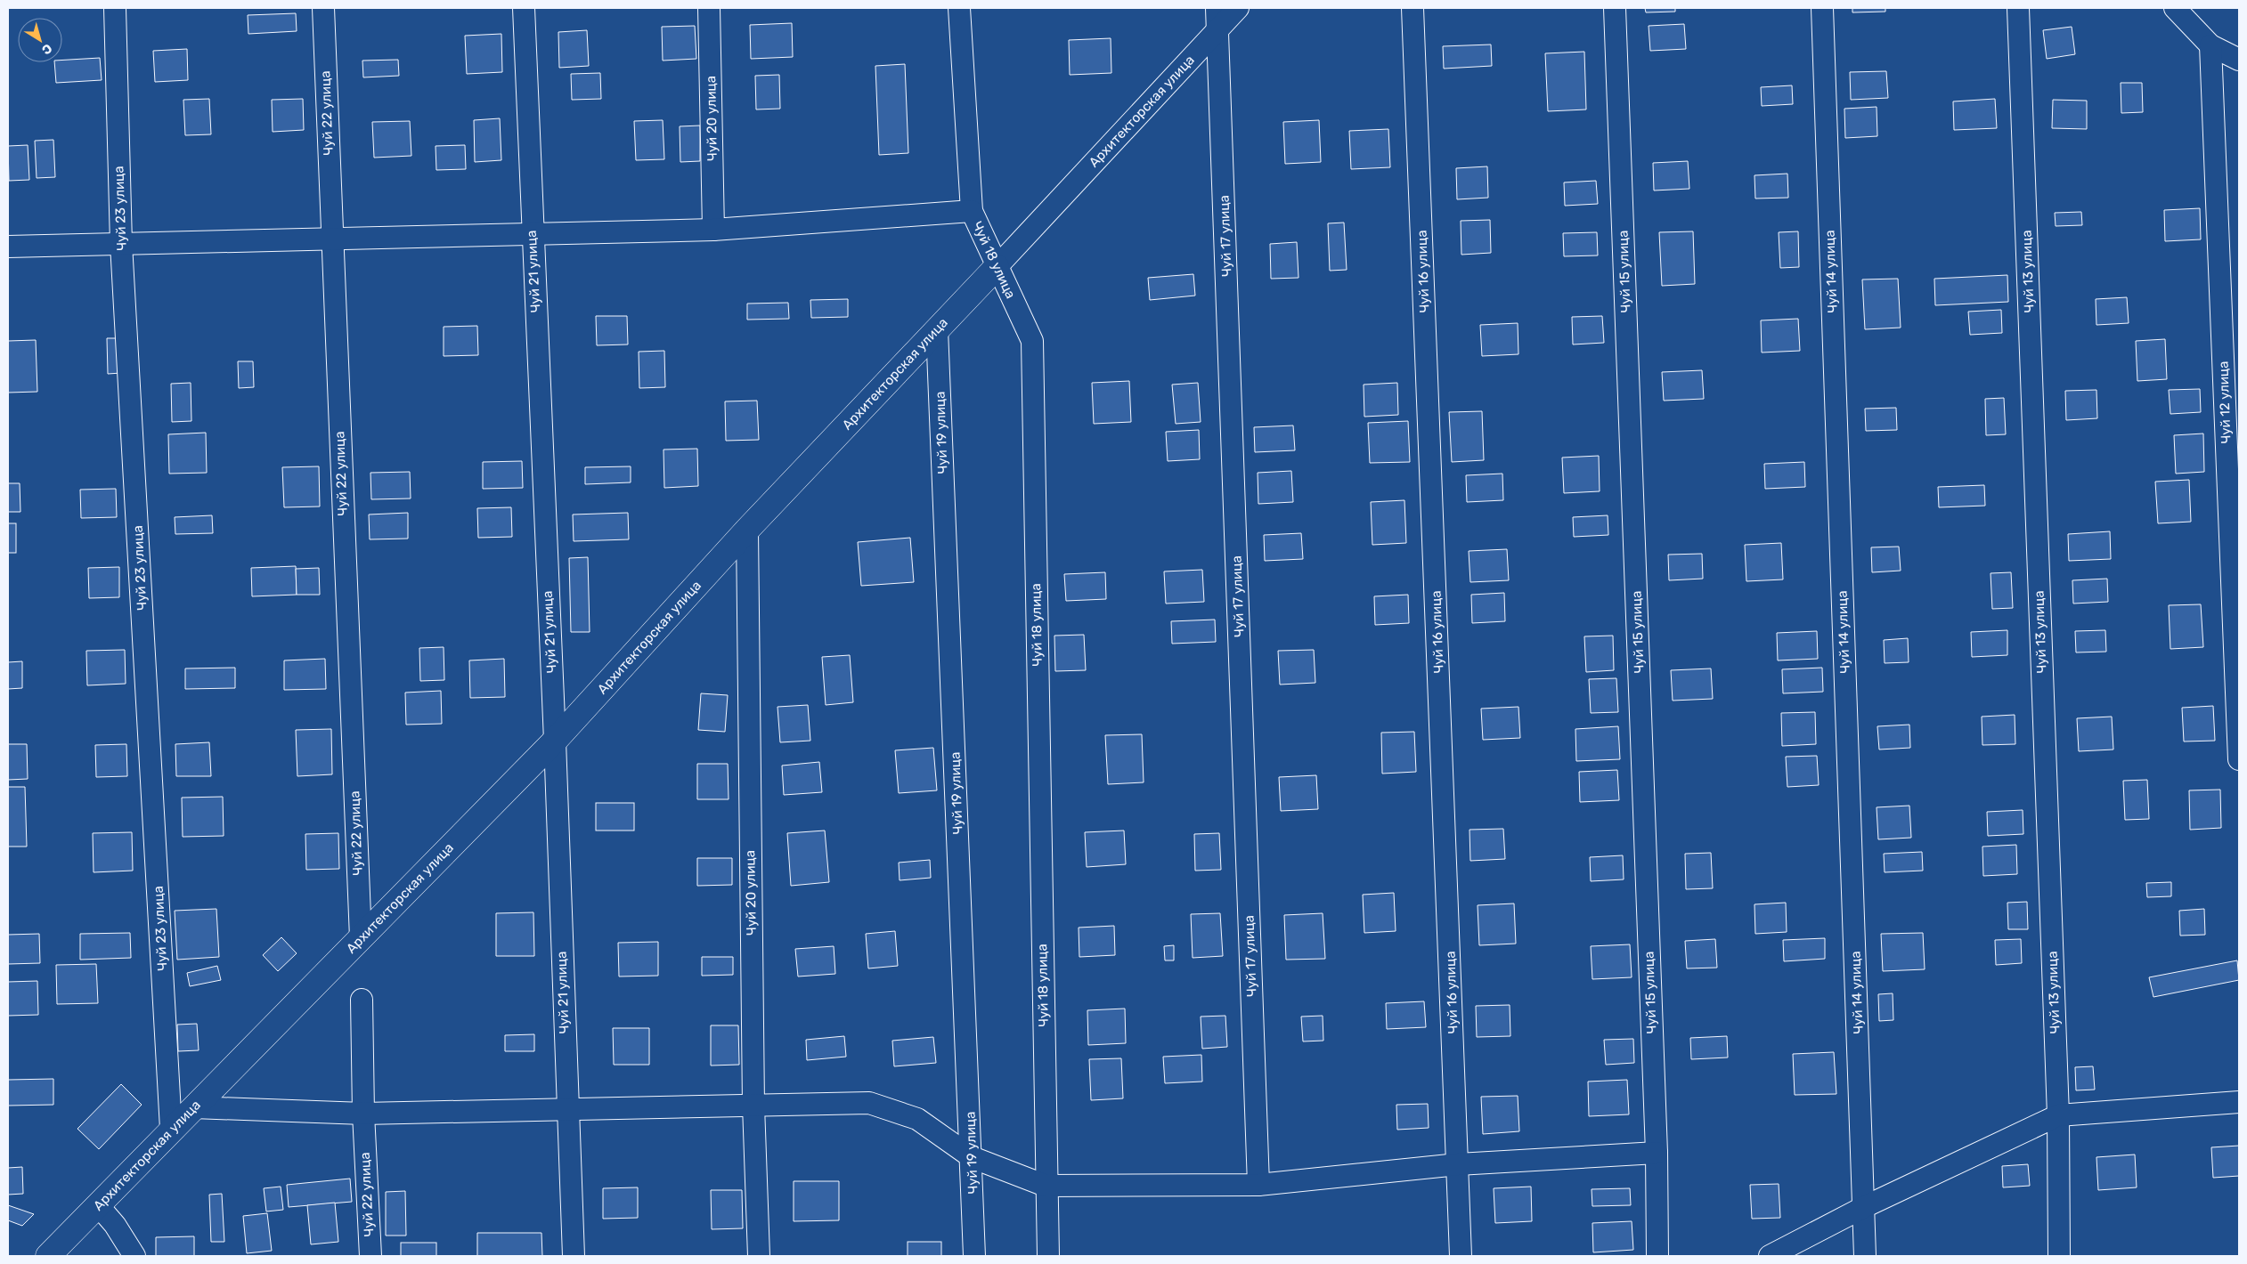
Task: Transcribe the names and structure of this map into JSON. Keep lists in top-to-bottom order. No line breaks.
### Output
{"streets":{"street":["Архитекторская улица","Чуй 22 улица","Чуй 20 улица","Чуй 23 улица","Чуй 17 улица","Чуй 18 улица","Чуй 21 улица","Чуй 16 улица","Чуй 15 улица","Чуй 14 улица","Чуй 13 улица","Чуй 12 улица","Чуй 19 улица"]},"crossings":[["Архитекторская улица","Чуй 22 улица"],["Архитекторская улица","Чуй 20 улица"],["Архитекторская улица","Чуй 23 улица"],["Архитекторская улица","Чуй 17 улица"],["Архитекторская улица","Чуй 18 улица"],["Архитекторская улица","Чуй 21 улица"],["Архитекторская улица","Чуй 19 улица"]],"north":"bottom right"}
